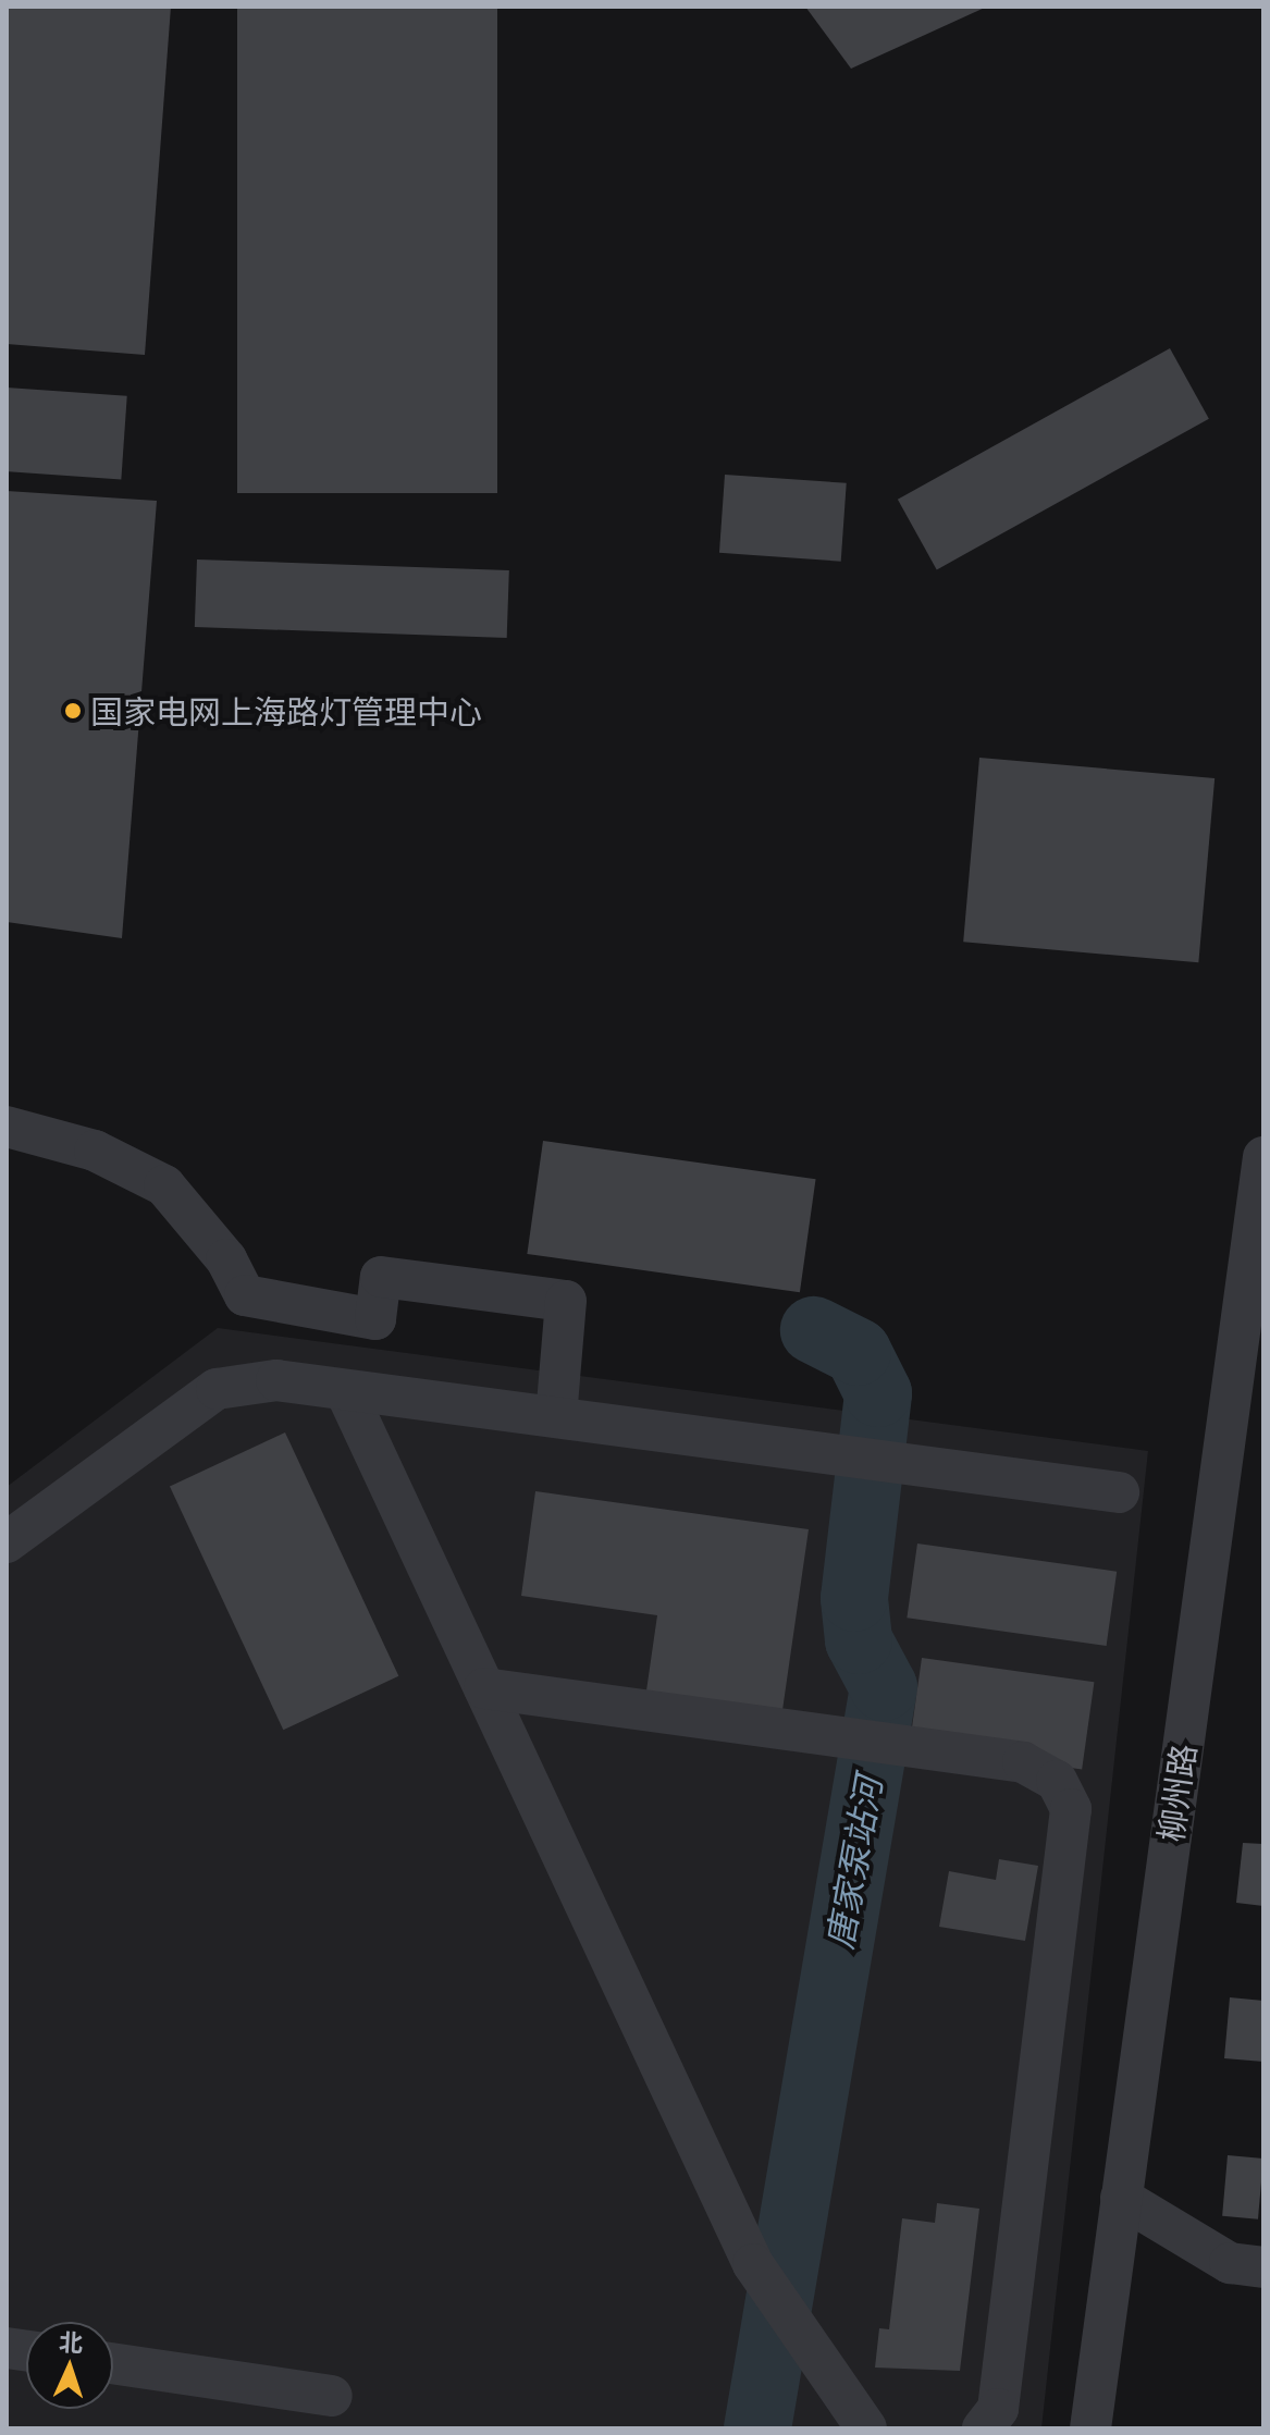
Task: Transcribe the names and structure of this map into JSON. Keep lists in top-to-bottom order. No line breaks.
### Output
{"streets":{"street":["柳州路"]},"water":["唐家泵站河"],"places":["国家电网上海路灯管理中心"],"north":"top"}
